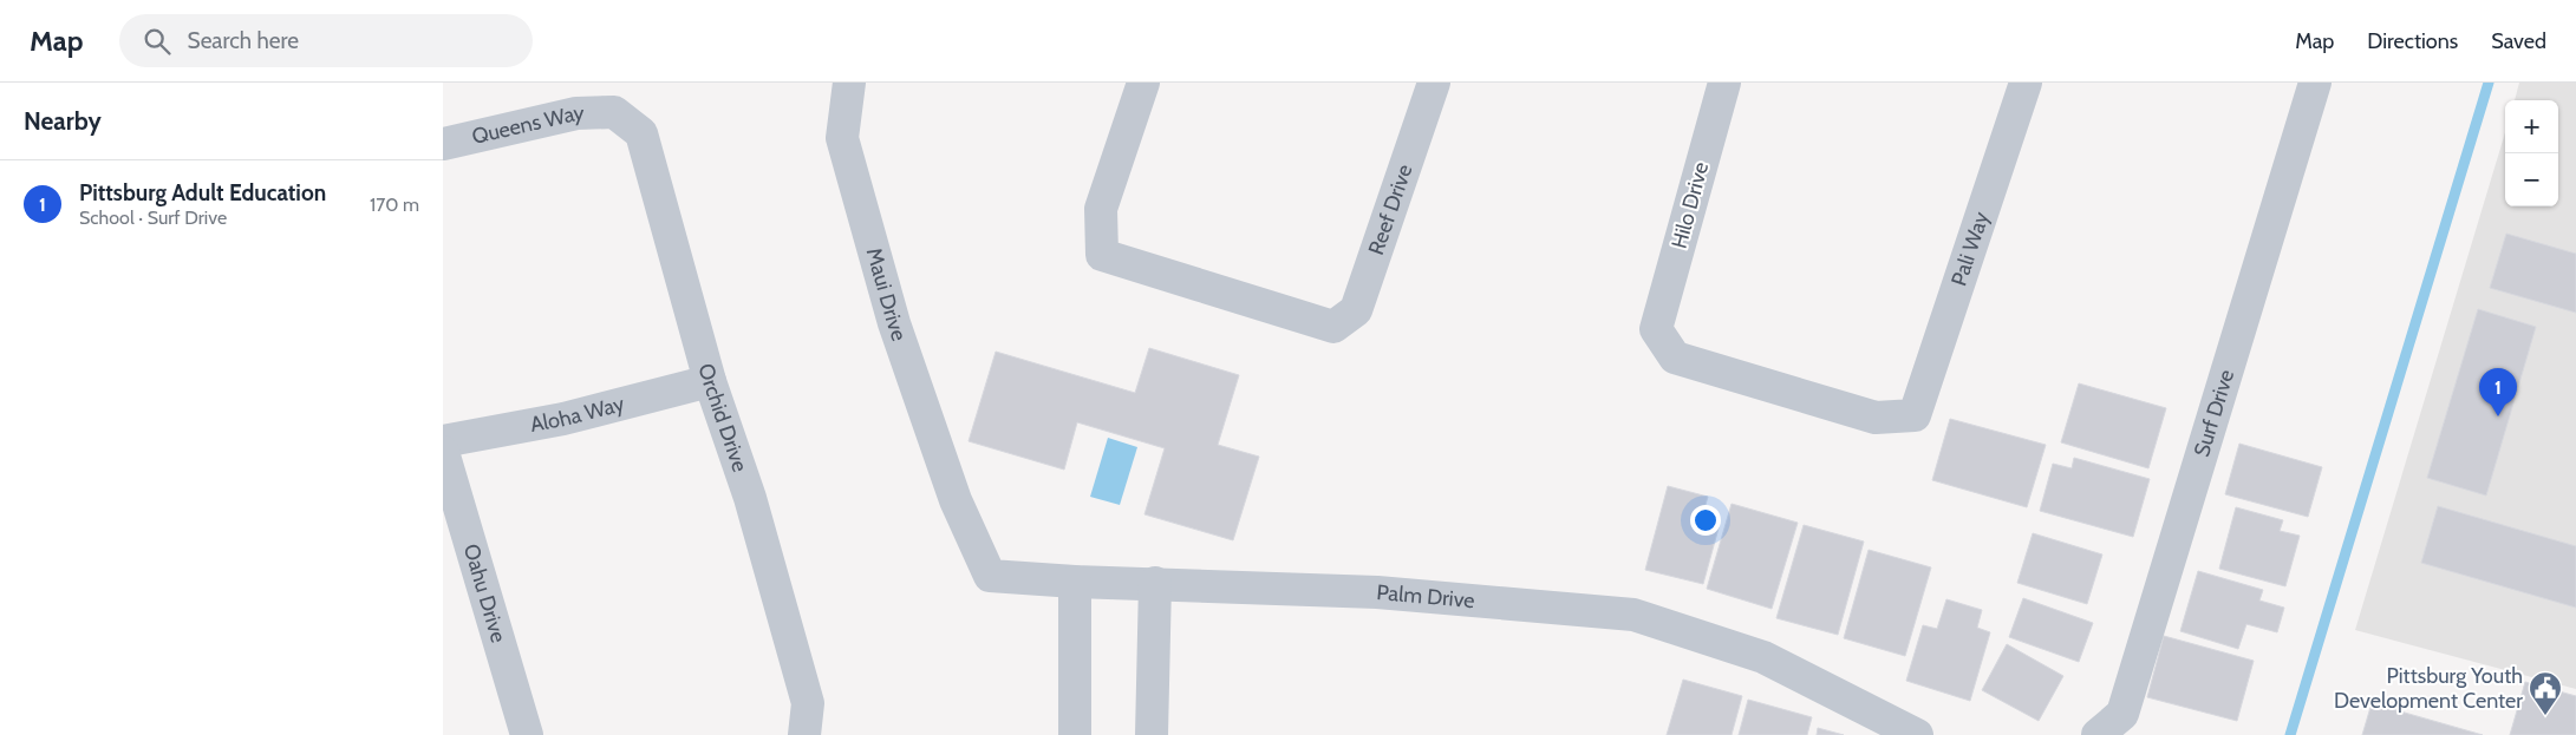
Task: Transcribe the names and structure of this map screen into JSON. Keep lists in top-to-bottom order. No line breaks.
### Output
{"streets":{"street":["Queens Way","Hilo Drive","Reef Drive","Pali Way","Maui Drive","Surf Drive","Aloha Way","Orchid Drive","Oahu Drive","Palm Drive"]},"crossings":[["Queens Way","Orchid Drive"],["Hilo Drive","Pali Way"],["Maui Drive","Palm Drive"],["Aloha Way","Orchid Drive"]],"places":{"public building":["Pittsburg Youth Development Center"]},"page":{"header":"Map","search":"Search here","nav":["Map","Directions","Saved"],"heading":"Nearby","map_buttons":["+","−"],"list":[{"mark":"1","name":"Pittsburg Adult Education","note":"School · Surf Drive","value":"170 m"}],"pins":"1"}}
